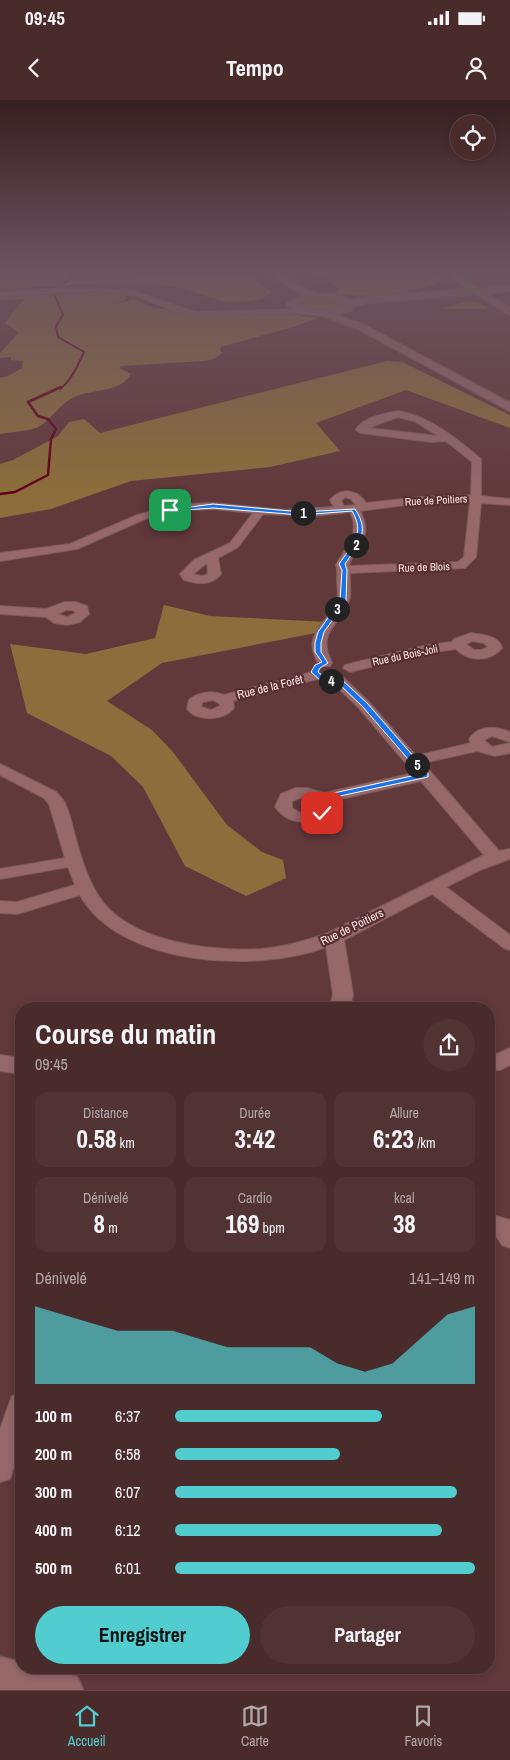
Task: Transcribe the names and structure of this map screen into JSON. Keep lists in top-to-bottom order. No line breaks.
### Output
{"streets":{"street":["Rue de Poitiers","Rue de Blois","Rue du Bois-Joli","Rue de la Forêt"]},"crossings":[["Rue de Poitiers","Rue de Blois"]],"page":{"status":"09:45","header":"Tempo","pins":["1","2","3","4","5"],"heading":["Course du matin","09:45"],"stats":[["Distance","0.58 km"],["Durée","3:42"],["Allure","6:23 /km"],["Dénivelé","8 m"],["Cardio","169 bpm"],["kcal","38"]],"chart":["Dénivelé","141–149 m"],"list":[{"name":"100 m","note":"6:37"},{"name":"200 m","note":"6:58"},{"name":"300 m","note":"6:07"},{"name":"400 m","note":"6:12"},{"name":"500 m","note":"6:01"}],"buttons":["Enregistrer","Partager"],"tabs":["Accueil","Carte","Favoris"]}}
